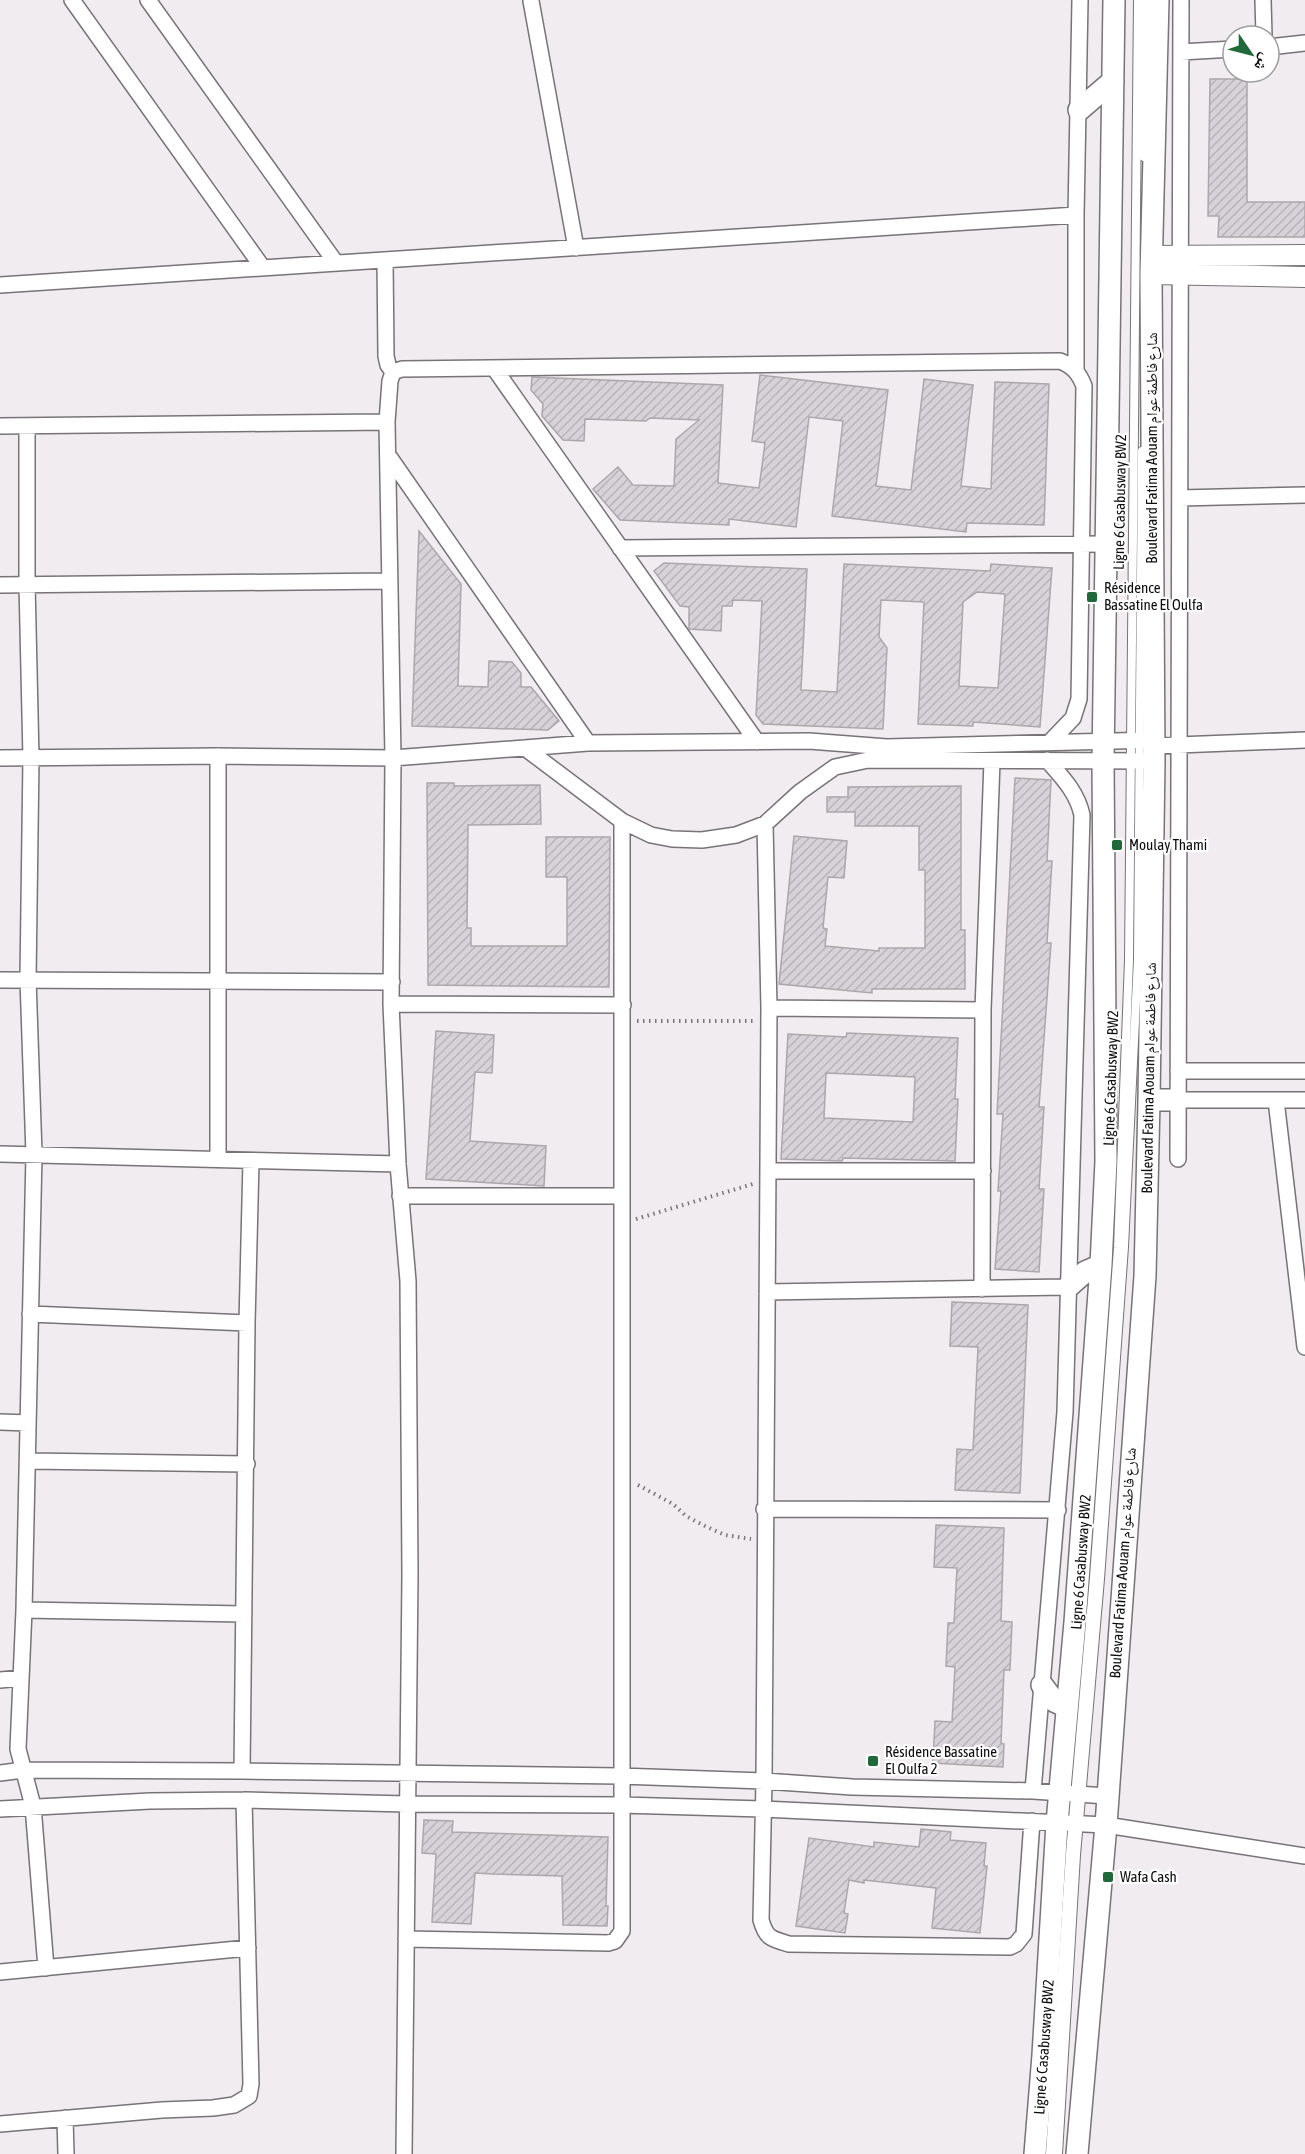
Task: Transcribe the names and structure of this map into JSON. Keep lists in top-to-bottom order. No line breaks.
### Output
{"streets":{"main road":["Boulevard Fatima Aouam شارع فاطمة عوام"],"lane":["Ligne 6 Casabusway BW2"]},"crossings":[["Boulevard Fatima Aouam شارع فاطمة عوام","Ligne 6 Casabusway BW2"]],"places":{"transit":["Résidence Bassatine El Oulfa","Moulay Thami","Résidence Bassatine El Oulfa 2","Wafa Cash"]},"north":"bottom right"}
